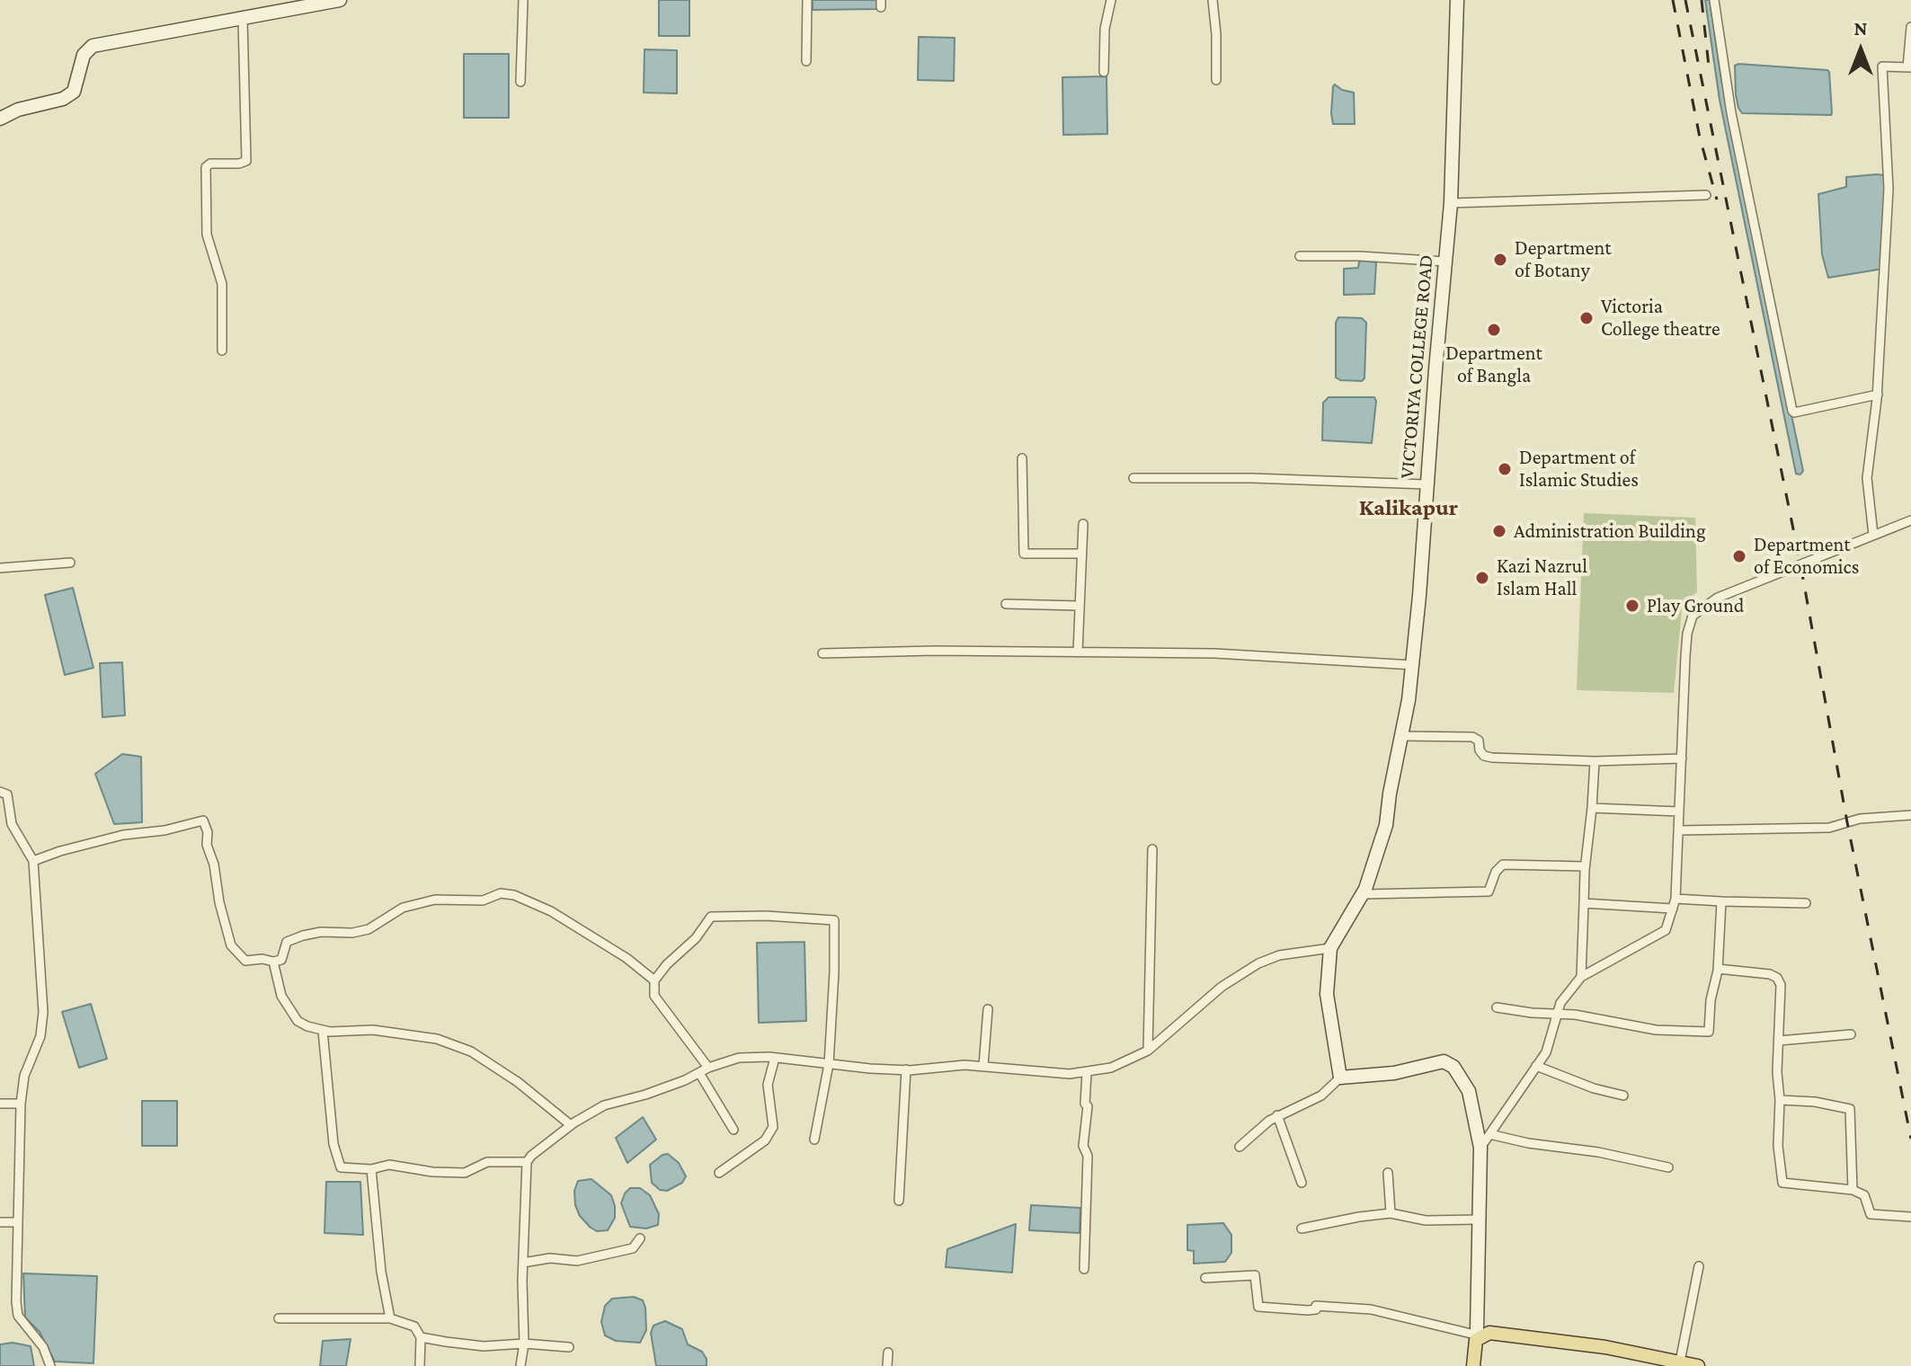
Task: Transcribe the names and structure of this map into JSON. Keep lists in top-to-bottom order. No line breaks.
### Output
{"streets":{"street":["VICTORIYA COLLEGE ROAD"]},"districts":["Kalikapur"],"places":["Department of Botany","Victoria College theatre","Department of Bangla","Department of Islamic Studies","Administration Building","Department of Economics","Kazi Nazrul Islam Hall","Play Ground"],"north":"top"}
